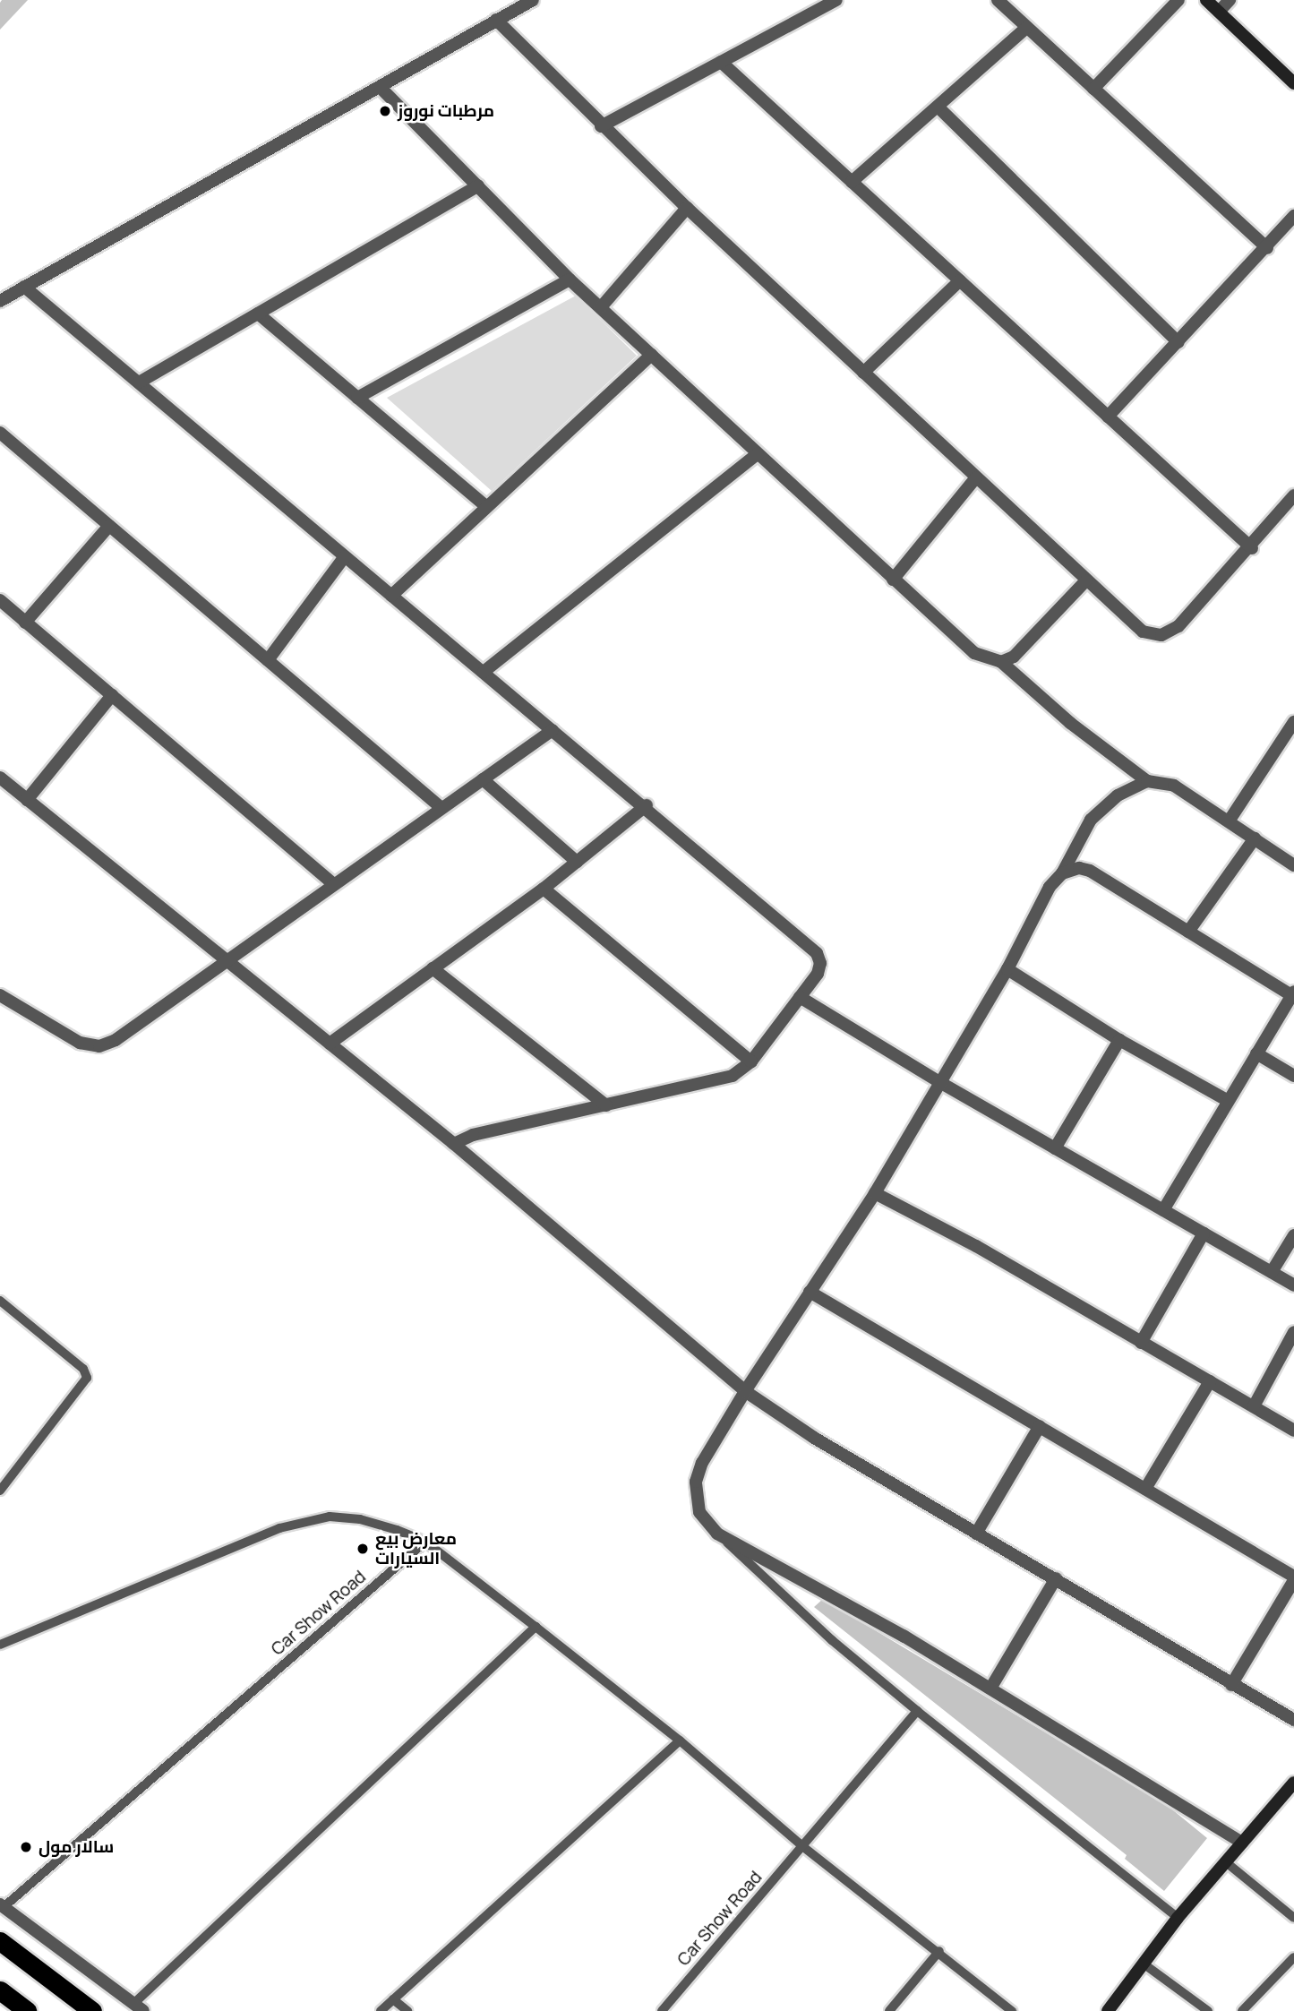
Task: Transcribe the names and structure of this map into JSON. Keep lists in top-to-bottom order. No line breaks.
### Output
{"streets":{"lane":["Car Show Road"]},"places":["مرطبات نوروز","معارض بيع السيارات","سالار مول"]}
